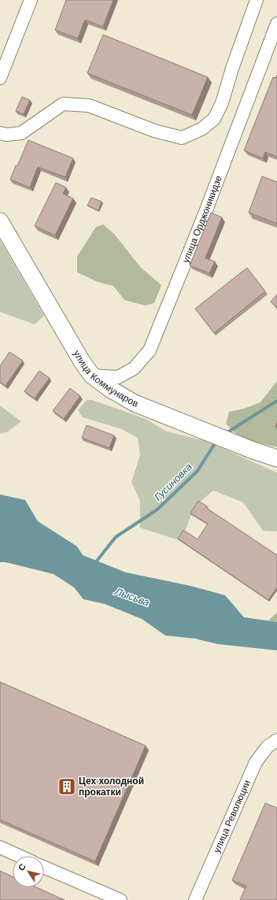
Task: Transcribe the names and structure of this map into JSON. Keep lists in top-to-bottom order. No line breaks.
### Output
{"streets":{"main road":["улица Коммунаров"],"street":["улица Орджоникидзе","улица Революции"]},"crossings":[["улица Орджоникидзе","улица Коммунаров"]],"water":["Гусиновка","Лысьва"],"places":{"building":["Цех холодной прокатки"]},"north":"top left"}
